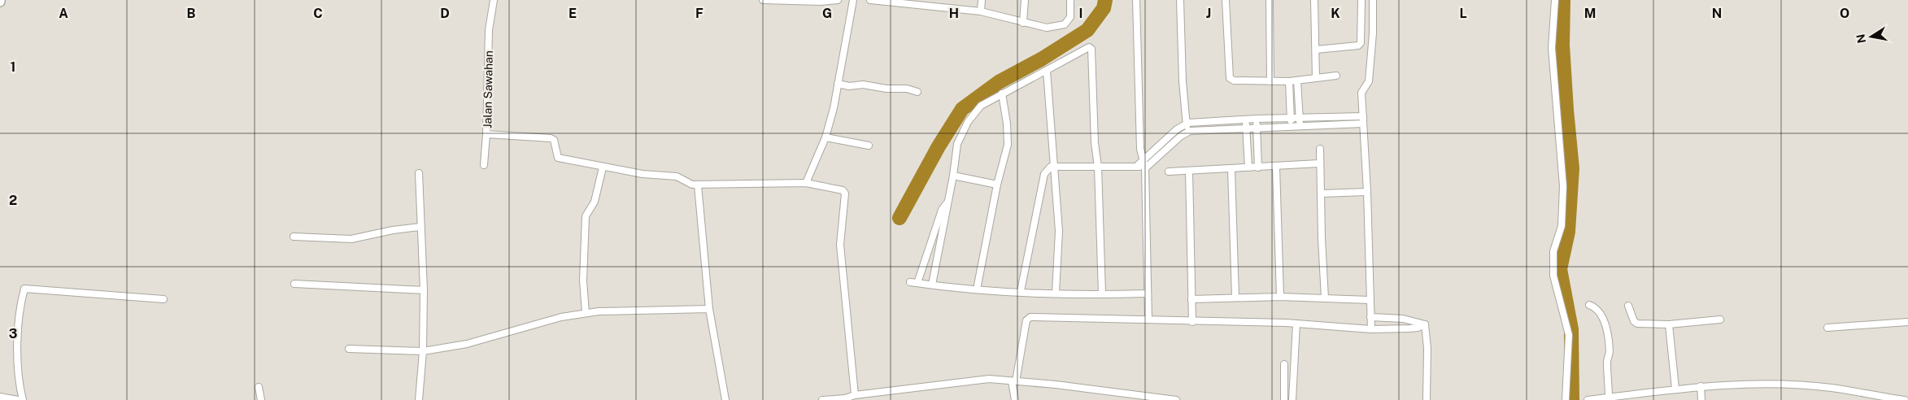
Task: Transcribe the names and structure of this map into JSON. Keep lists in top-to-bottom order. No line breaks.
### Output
{"streets":{"street":["Jalan Sawahan"]},"north":"left","grid":{"columns":["A","B","C","D","E","F","G","H","I","J","K","L","M","N","O"],"rows":["1","2","3"]}}
